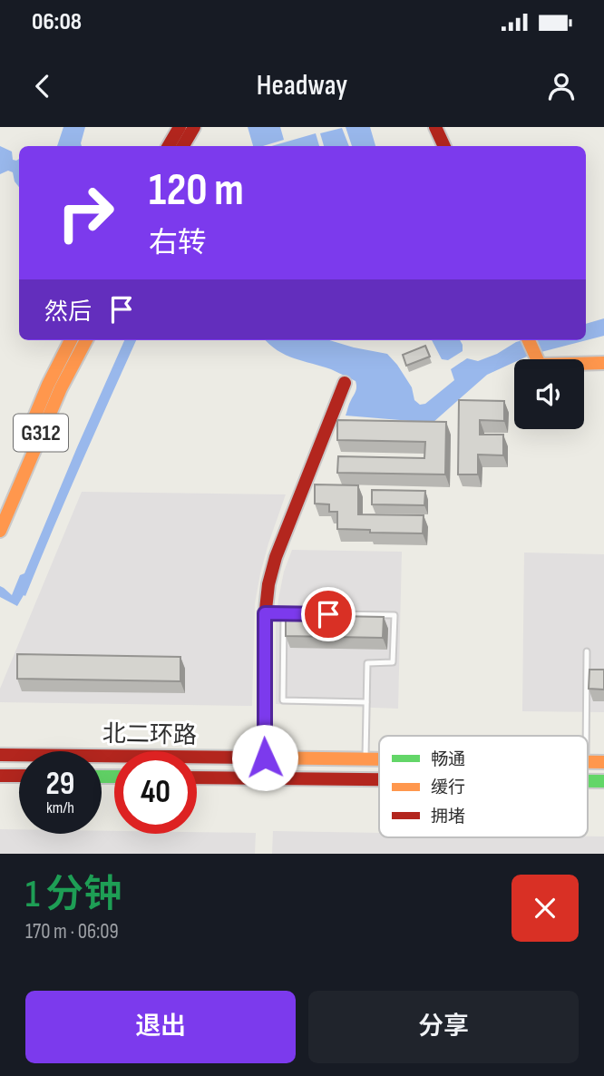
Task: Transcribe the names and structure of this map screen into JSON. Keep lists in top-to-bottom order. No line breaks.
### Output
{"streets":{"main road":["G312","北二环路"]},"legend":["畅通","缓行","拥堵"],"page":{"status":"06:08","header":"Headway","turn":["120 m","右转"],"then":"然后","speed":"29 km/h","limit":"40","heading":["1 分钟","170 m · 06:09"],"buttons":["退出","分享"]}}
